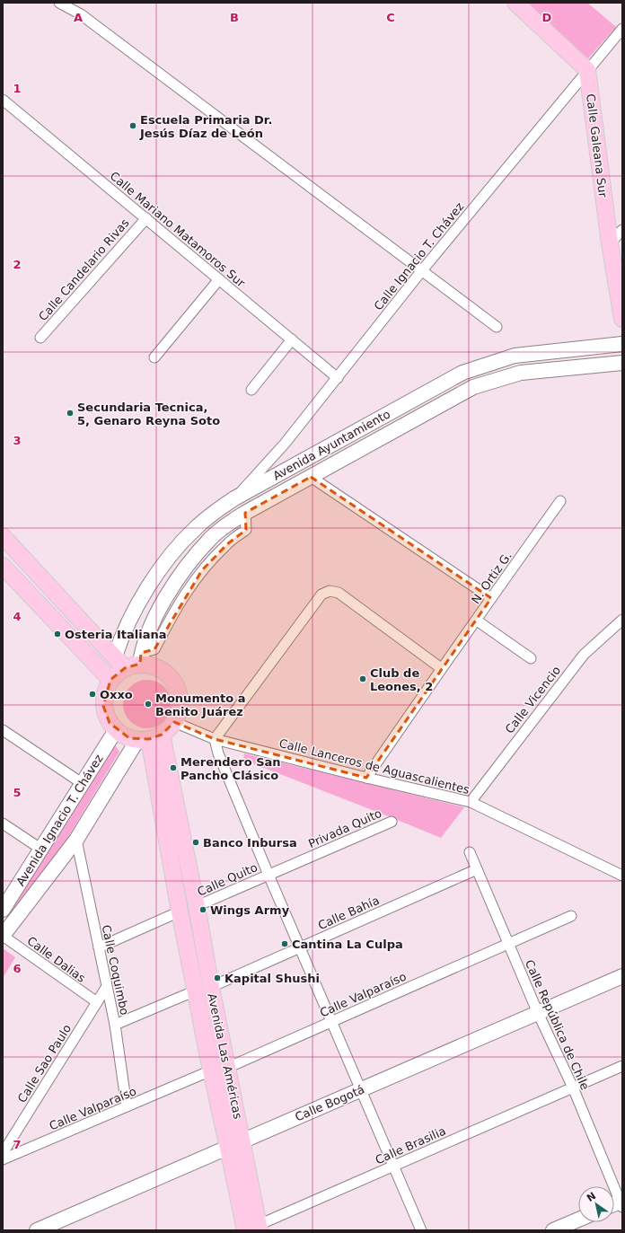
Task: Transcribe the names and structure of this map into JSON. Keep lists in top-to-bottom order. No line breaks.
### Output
{"streets":{"main road":["Calle Galeana Sur","Avenida Ayuntamiento","Avenida Ignacio T. Chávez","Avenida Las Américas","Calle Bogotá"],"street":["Calle Mariano Matamoros Sur","Calle Ignacio T. Chávez","Calle Candelario Rivas","N. Ortiz G.","Calle Vicencio","Calle Lanceros de Aguascalientes","Privada Quito","Calle Quito","Calle Bahía","Calle Dalias","Calle Coquimbo","Calle Valparaíso","Calle República de Chile","Calle Sao Paulo","Calle Brasilia"]},"crossings":[["Calle Galeana Sur","Calle Ignacio T. Chávez"],["Calle Mariano Matamoros Sur","Calle Ignacio T. Chávez"],["Calle Mariano Matamoros Sur","Calle Candelario Rivas"],["Calle Ignacio T. Chávez","Avenida Ayuntamiento"],["Avenida Ayuntamiento","Calle Lanceros de Aguascalientes"],["Avenida Ayuntamiento","Avenida Ignacio T. Chávez"],["Avenida Ayuntamiento","Avenida Las Américas"],["N. Ortiz G.","Calle Lanceros de Aguascalientes"],["Calle Vicencio","Calle Lanceros de Aguascalientes"],["Calle Lanceros de Aguascalientes","Avenida Ignacio T. Chávez"],["Calle Lanceros de Aguascalientes","Avenida Las Américas"],["Avenida Ignacio T. Chávez","Calle Dalias"],["Avenida Ignacio T. Chávez","Calle Coquimbo"],["Avenida Ignacio T. Chávez","Avenida Las Américas"],["Privada Quito","Calle Quito"],["Calle Quito","Avenida Las Américas"],["Calle Bahía","Calle Coquimbo"],["Calle Bahía","Calle República de Chile"],["Calle Bahía","Avenida Las Américas"],["Calle Dalias","Calle Sao Paulo"],["Calle Coquimbo","Calle Valparaíso"],["Calle Coquimbo","Calle Sao Paulo"],["Calle Valparaíso","Calle República de Chile"],["Calle Valparaíso","Avenida Las Américas"],["Calle República de Chile","Calle Bogotá"],["Calle República de Chile","Calle Brasilia"],["Avenida Las Américas","Calle Bogotá"],["Avenida Las Américas","Calle Brasilia"]],"places":["Escuela Primaria Dr. Jesús Díaz de León","Secundaria Tecnica, 5, Genaro Reyna Soto","Osteria Italiana","Club de Leones, 2","Oxxo","Monumento a Benito Juárez","Merendero San Pancho Clásico","Banco Inbursa","Wings Army","Cantina La Culpa","Kapital Shushi"],"north":"top left","grid":{"columns":["A","B","C","D"],"rows":["1","2","3","4","5","6","7"]}}
